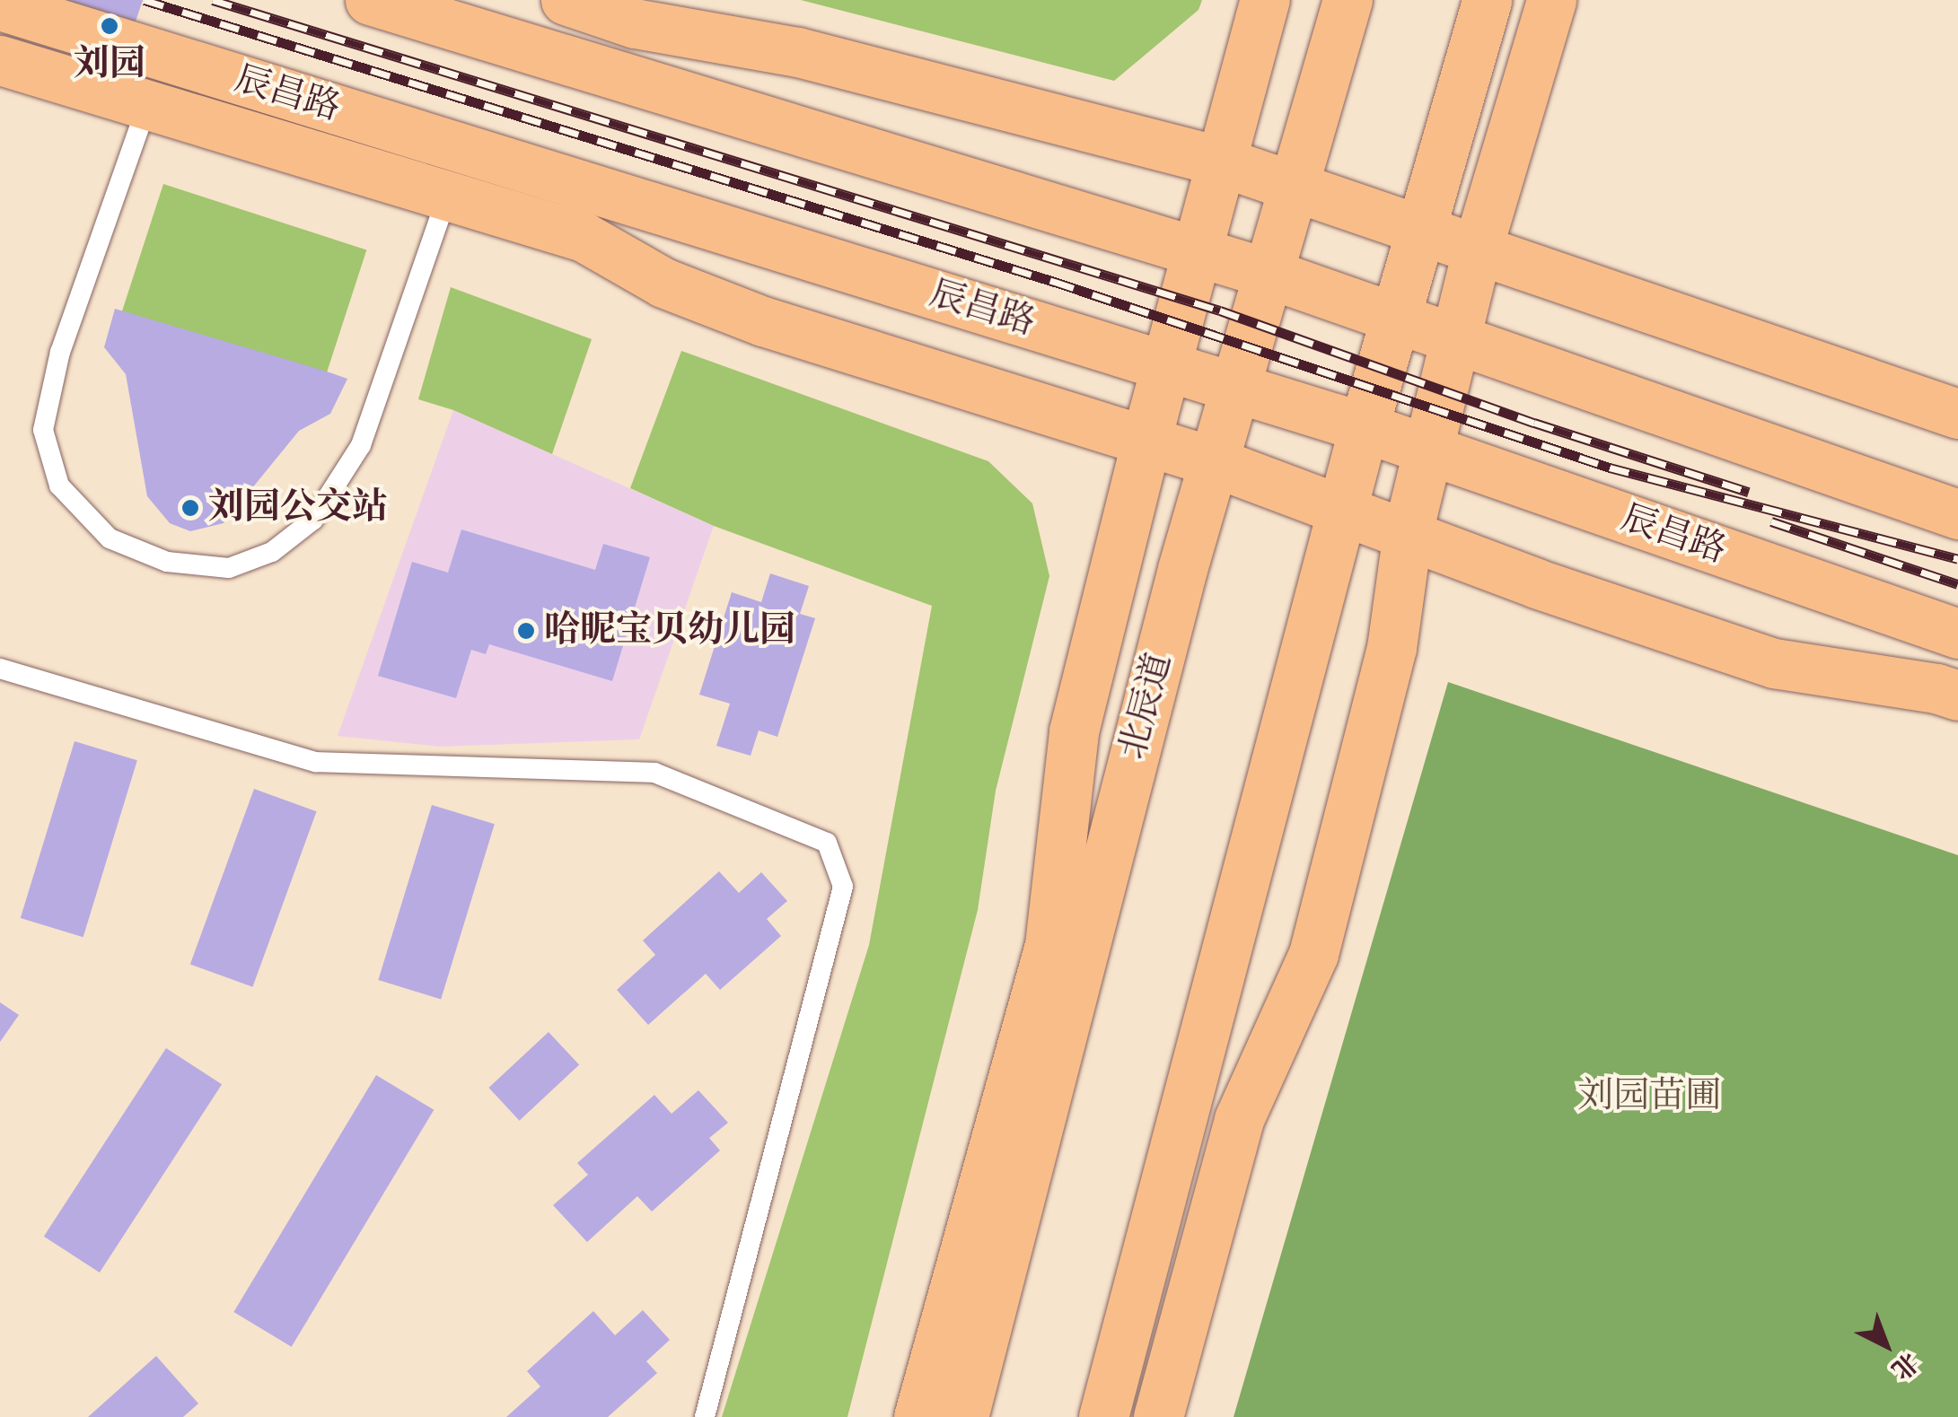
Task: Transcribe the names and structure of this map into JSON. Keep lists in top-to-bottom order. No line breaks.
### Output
{"streets":{"main road":["辰昌路","北辰道"]},"crossings":[["辰昌路","北辰道"]],"parks":["刘园苗圃"],"places":["刘园","刘园公交站","哈昵宝贝幼儿园"],"north":"bottom right"}
